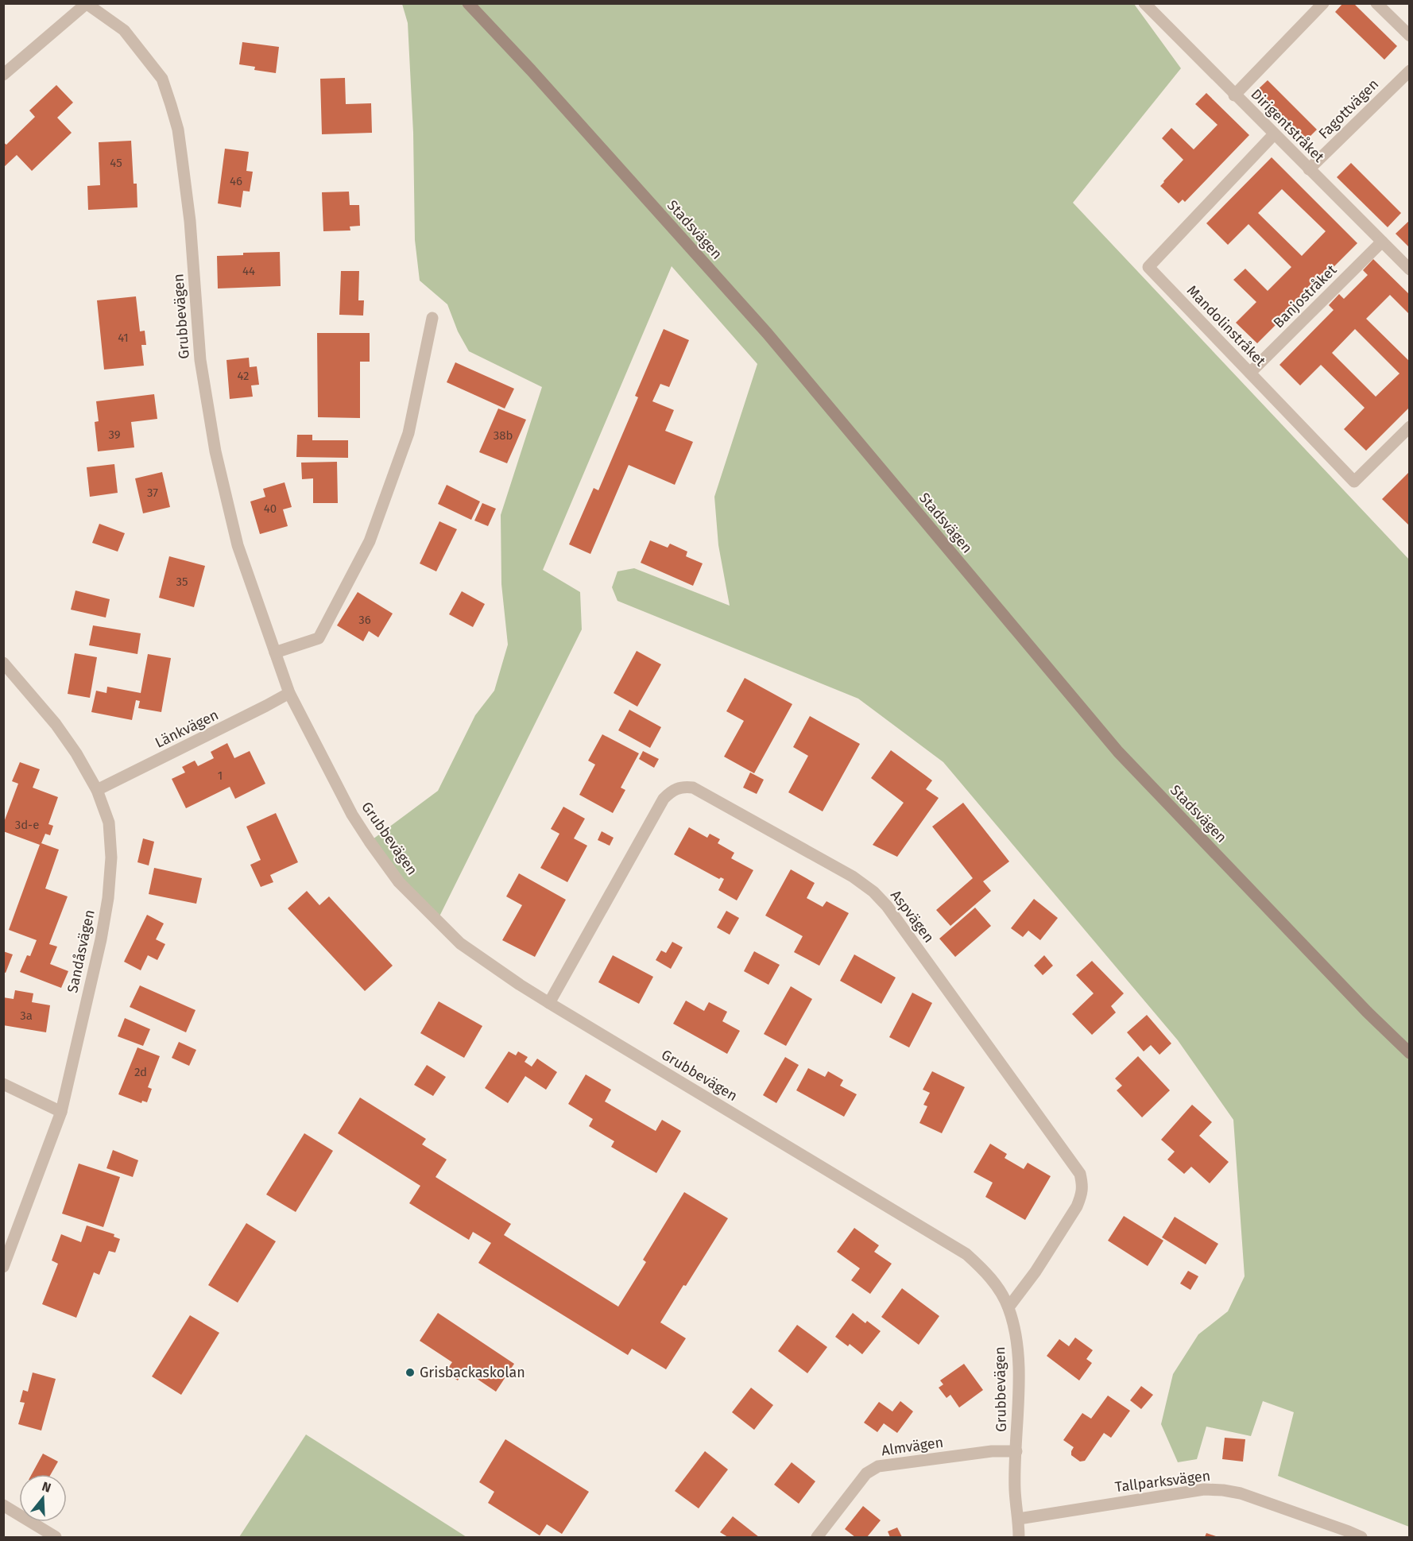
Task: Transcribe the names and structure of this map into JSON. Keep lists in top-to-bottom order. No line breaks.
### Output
{"streets":{"main road":["Stadsvägen"],"street":["Fagottvägen","Dirigentstråket","Banjostråket","Grubbevägen","Mandolinstråket","Länkvägen","Aspvägen","Sandåsvägen","Almvägen","Tallparksvägen"]},"crossings":[["Fagottvägen","Dirigentstråket"],["Dirigentstråket","Banjostråket"],["Dirigentstråket","Mandolinstråket"],["Banjostråket","Mandolinstråket"],["Grubbevägen","Länkvägen"],["Grubbevägen","Aspvägen"],["Grubbevägen","Almvägen"],["Grubbevägen","Tallparksvägen"],["Länkvägen","Sandåsvägen"]],"places":["Grisbackaskolan"],"house_numbers":["45","46","44","41","42","39","38b","37","40","35","36","1","3d-e","3a","2d"],"north":"top"}
